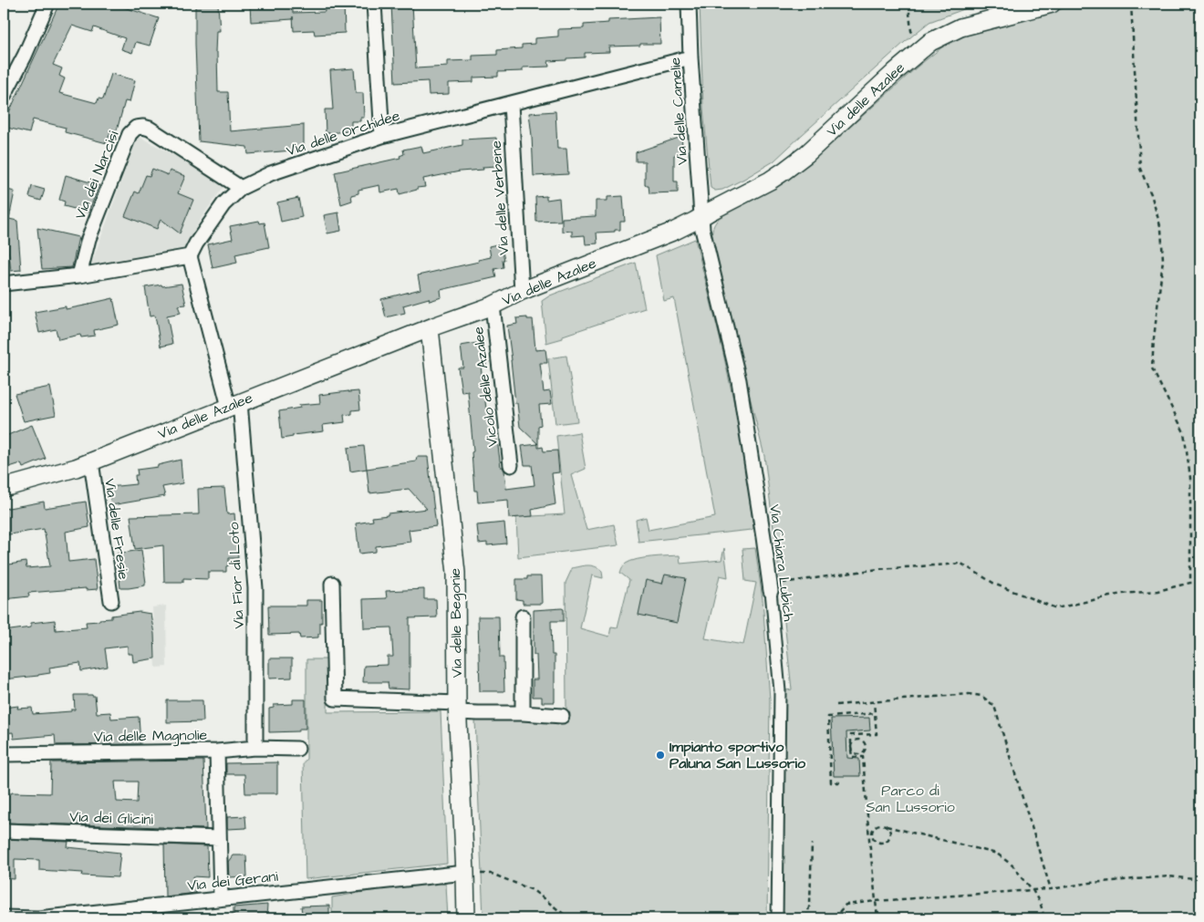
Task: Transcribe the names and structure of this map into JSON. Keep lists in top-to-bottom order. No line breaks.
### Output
{"streets":{"street":["Via delle Azalee","Via delle Camelie","Via delle Orchidee","Via dei Narcisi","Via delle Verbene","Vicolo delle Azalee","Via delle Fresie","Via Chiara Lubich","Via Fior di Loto","Via delle Begonie","Via delle Magnolie","Via dei Glicini","Via dei Gerani"]},"crossings":[["Via delle Azalee","Via delle Camelie"],["Via delle Azalee","Via delle Verbene"],["Via delle Azalee","Vicolo delle Azalee"],["Via delle Azalee","Via delle Fresie"],["Via delle Azalee","Via Chiara Lubich"],["Via delle Azalee","Via Fior di Loto"],["Via delle Azalee","Via delle Begonie"],["Via delle Camelie","Via delle Orchidee"],["Via delle Camelie","Via Chiara Lubich"],["Via delle Orchidee","Via dei Narcisi"],["Via delle Orchidee","Via delle Verbene"],["Via Fior di Loto","Via delle Magnolie"],["Via delle Begonie","Via dei Gerani"]],"parks":["Parco di San Lussorio"],"places":["Impianto sportivo Paluna San Lussorio"]}
